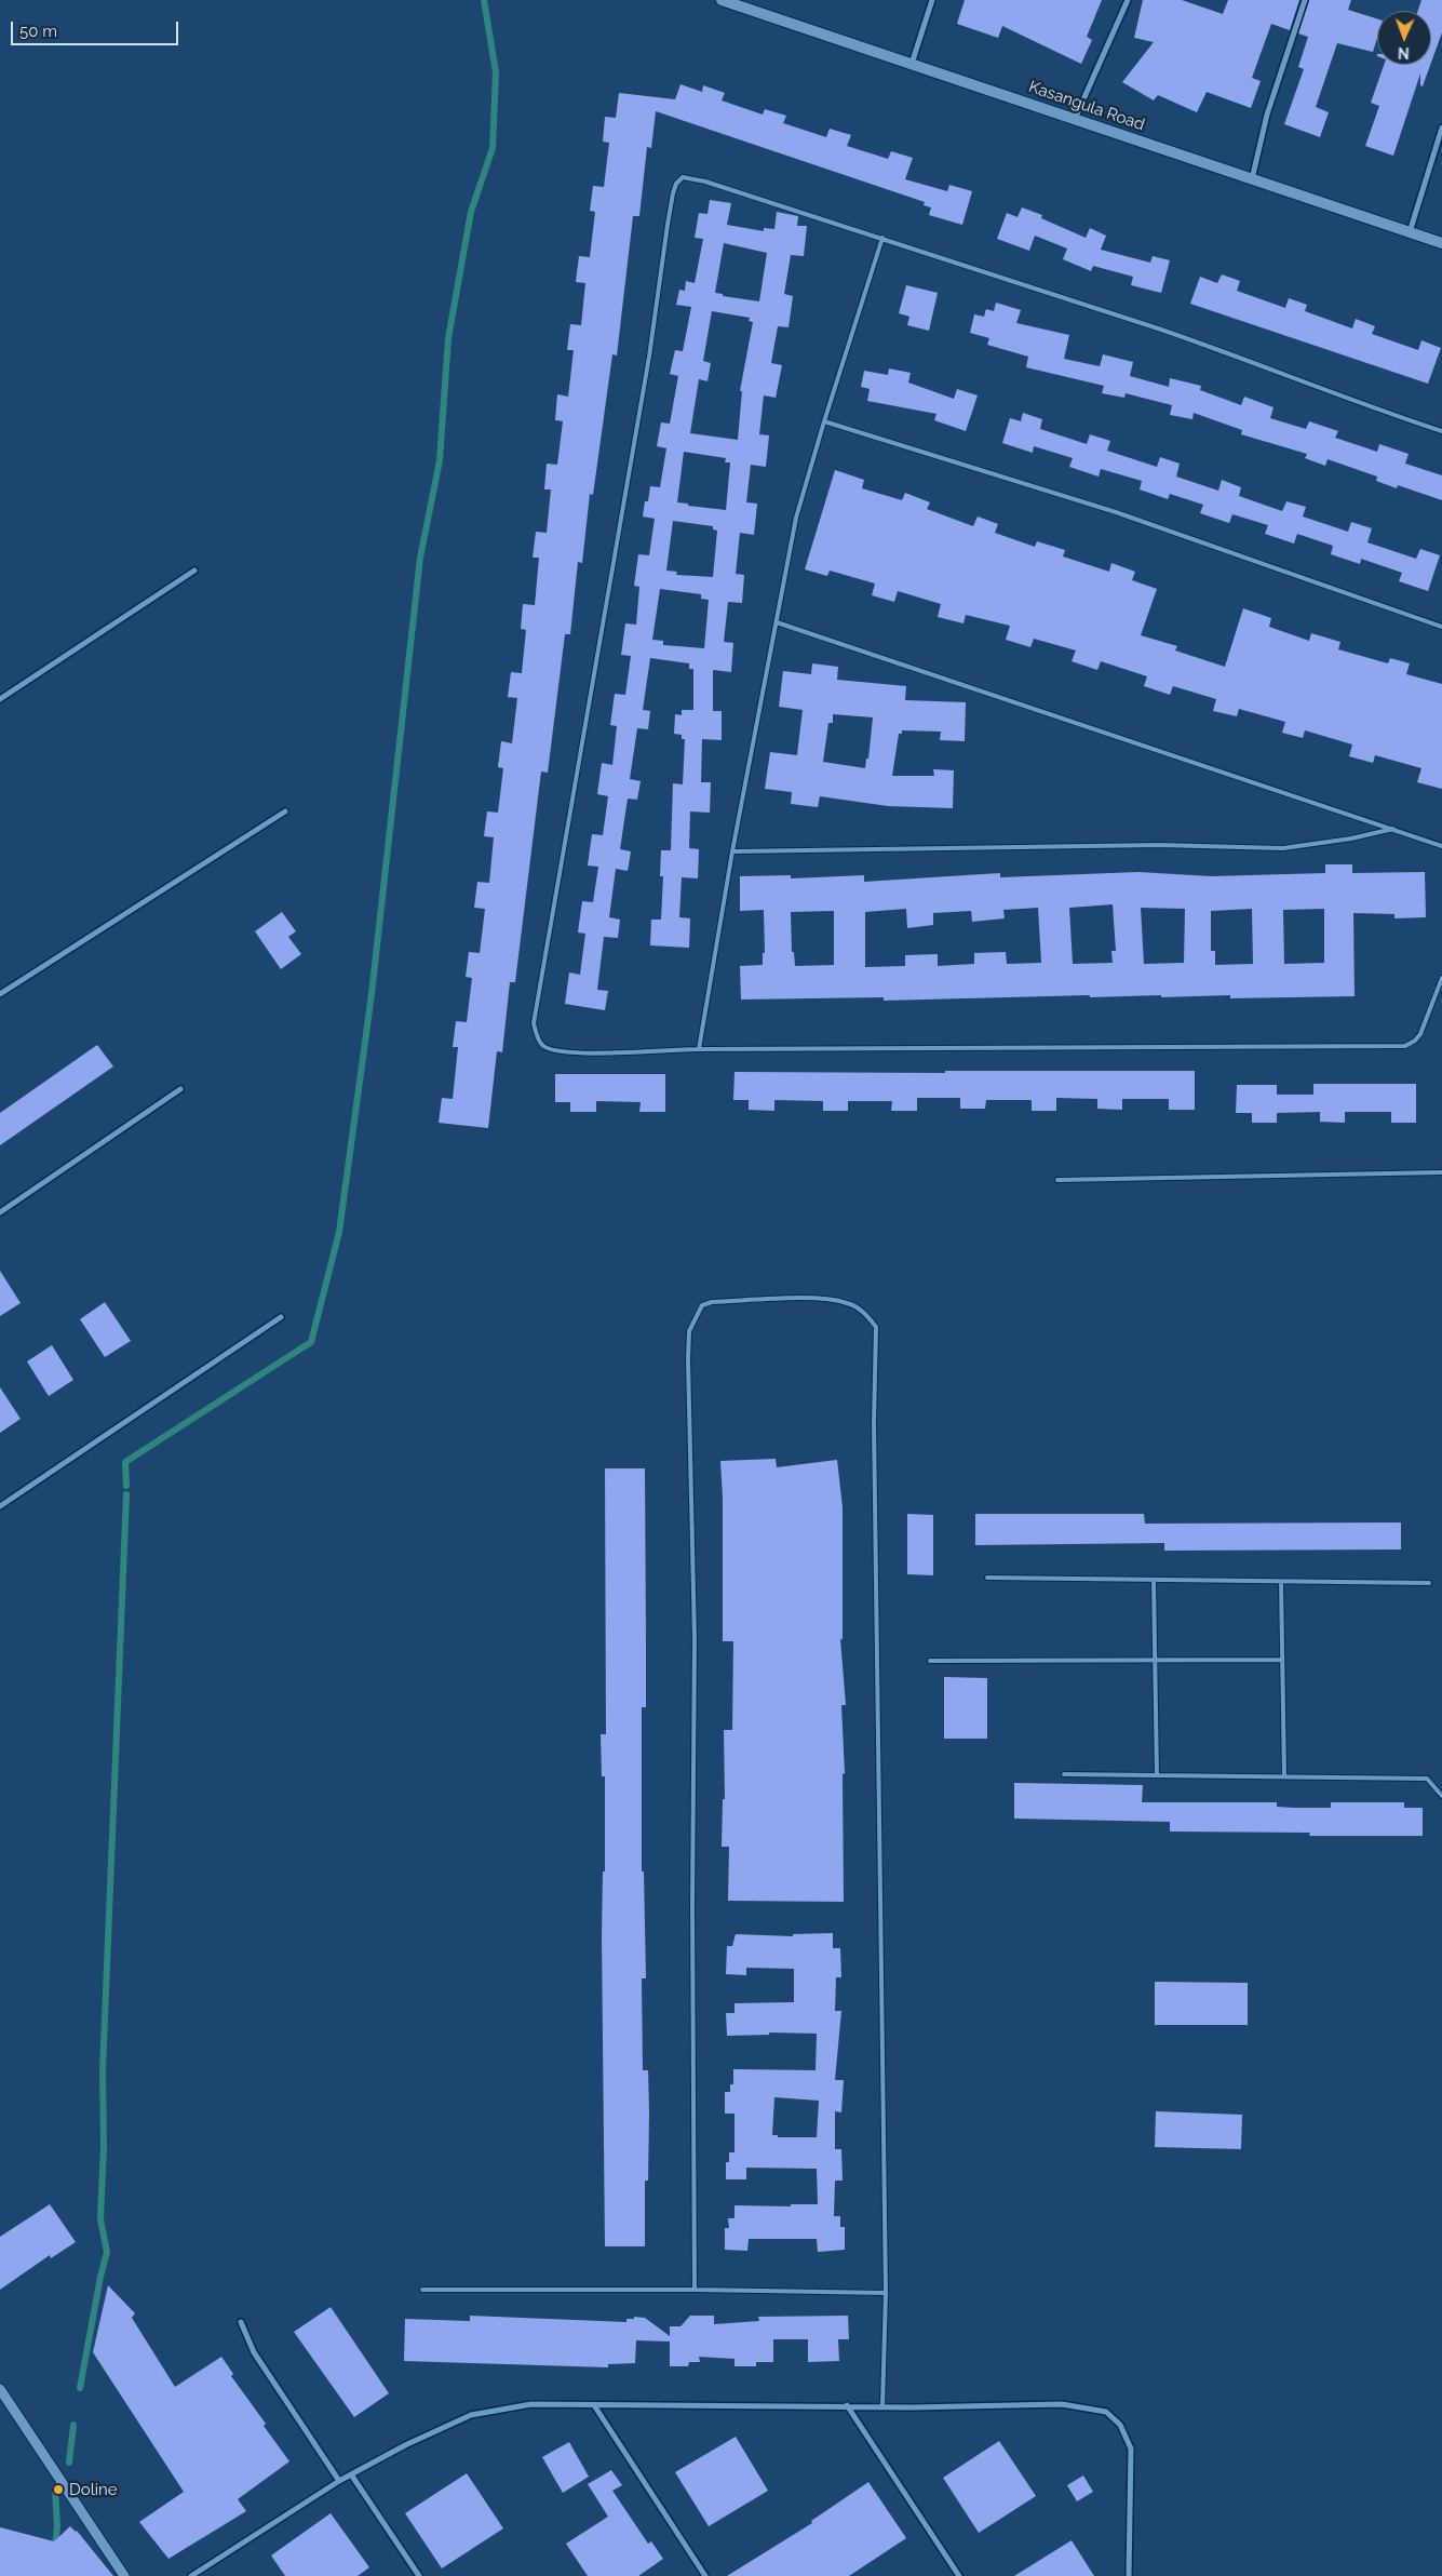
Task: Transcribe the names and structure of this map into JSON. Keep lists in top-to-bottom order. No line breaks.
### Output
{"streets":{"main road":["Kasangula Road"]},"places":["Doline"],"scale_bar":"50 m","north":"bottom"}
